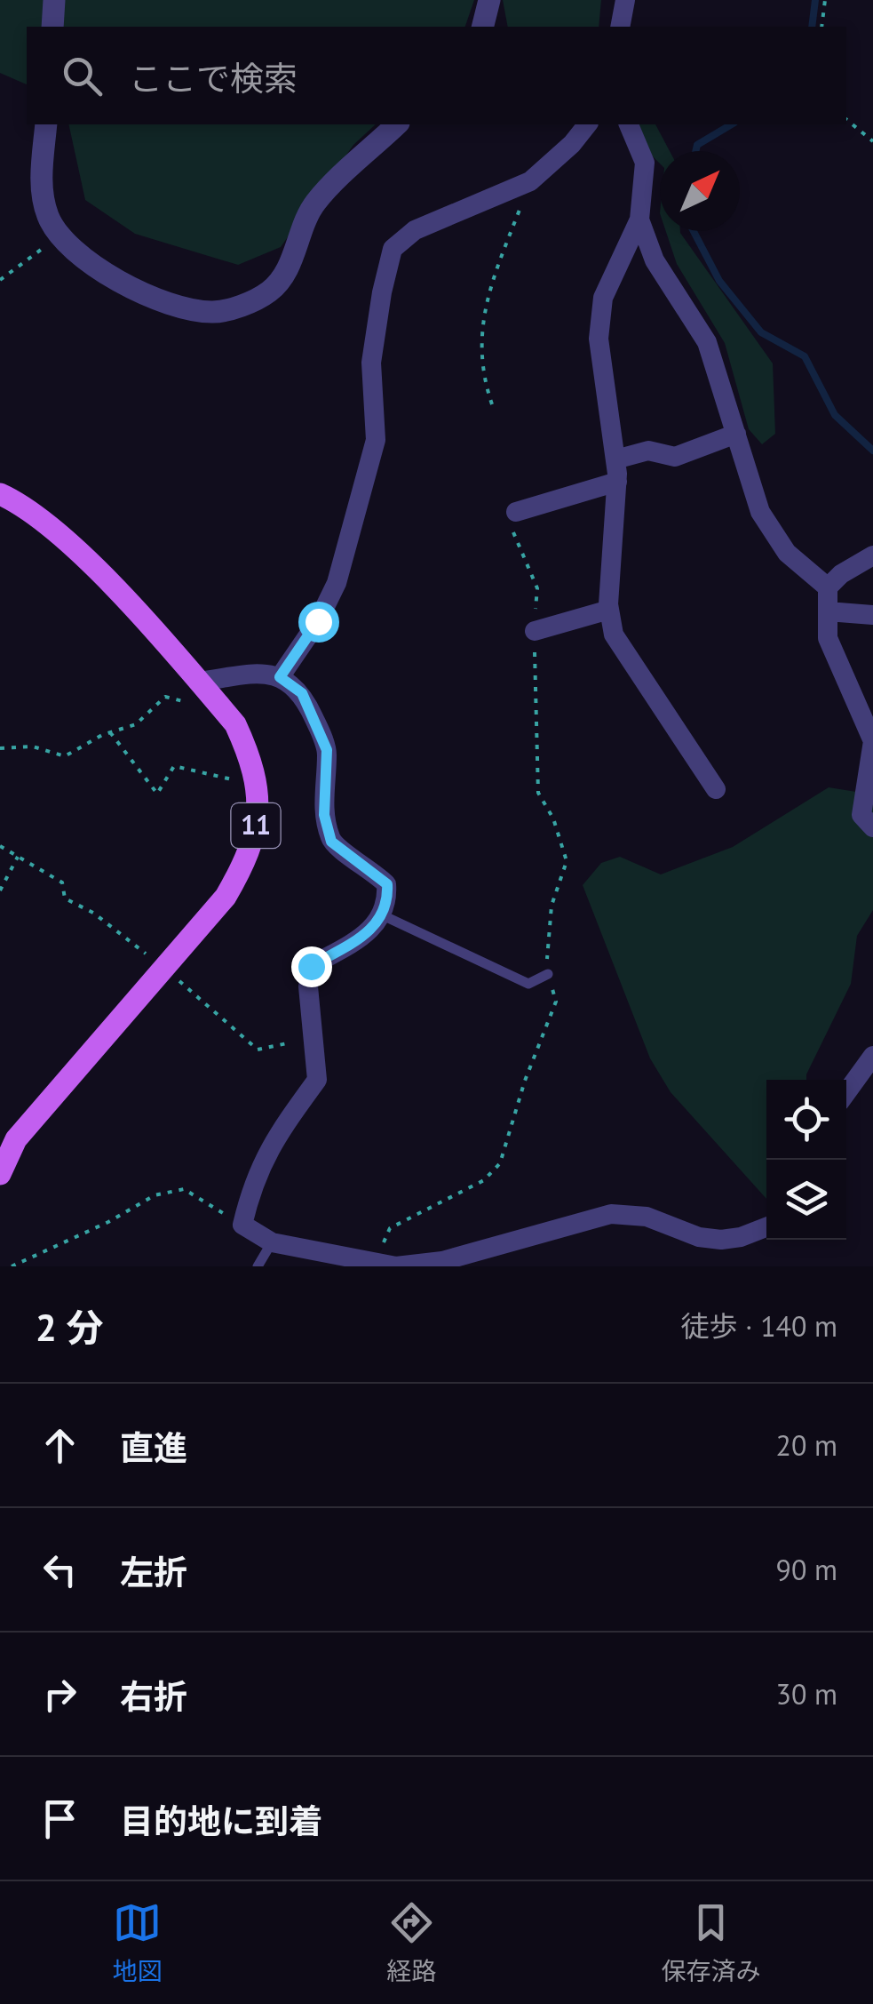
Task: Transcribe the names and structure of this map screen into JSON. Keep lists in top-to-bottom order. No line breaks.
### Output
{"streets":{"main road":["11"]},"north":"top right","page":{"search":"ここで検索","heading":["2 分","徒歩 · 140 m"],"list":[["直進","20 m"],["左折","90 m"],["右折","30 m"],"目的地に到着"],"nav":["地図","経路","保存済み"]}}
